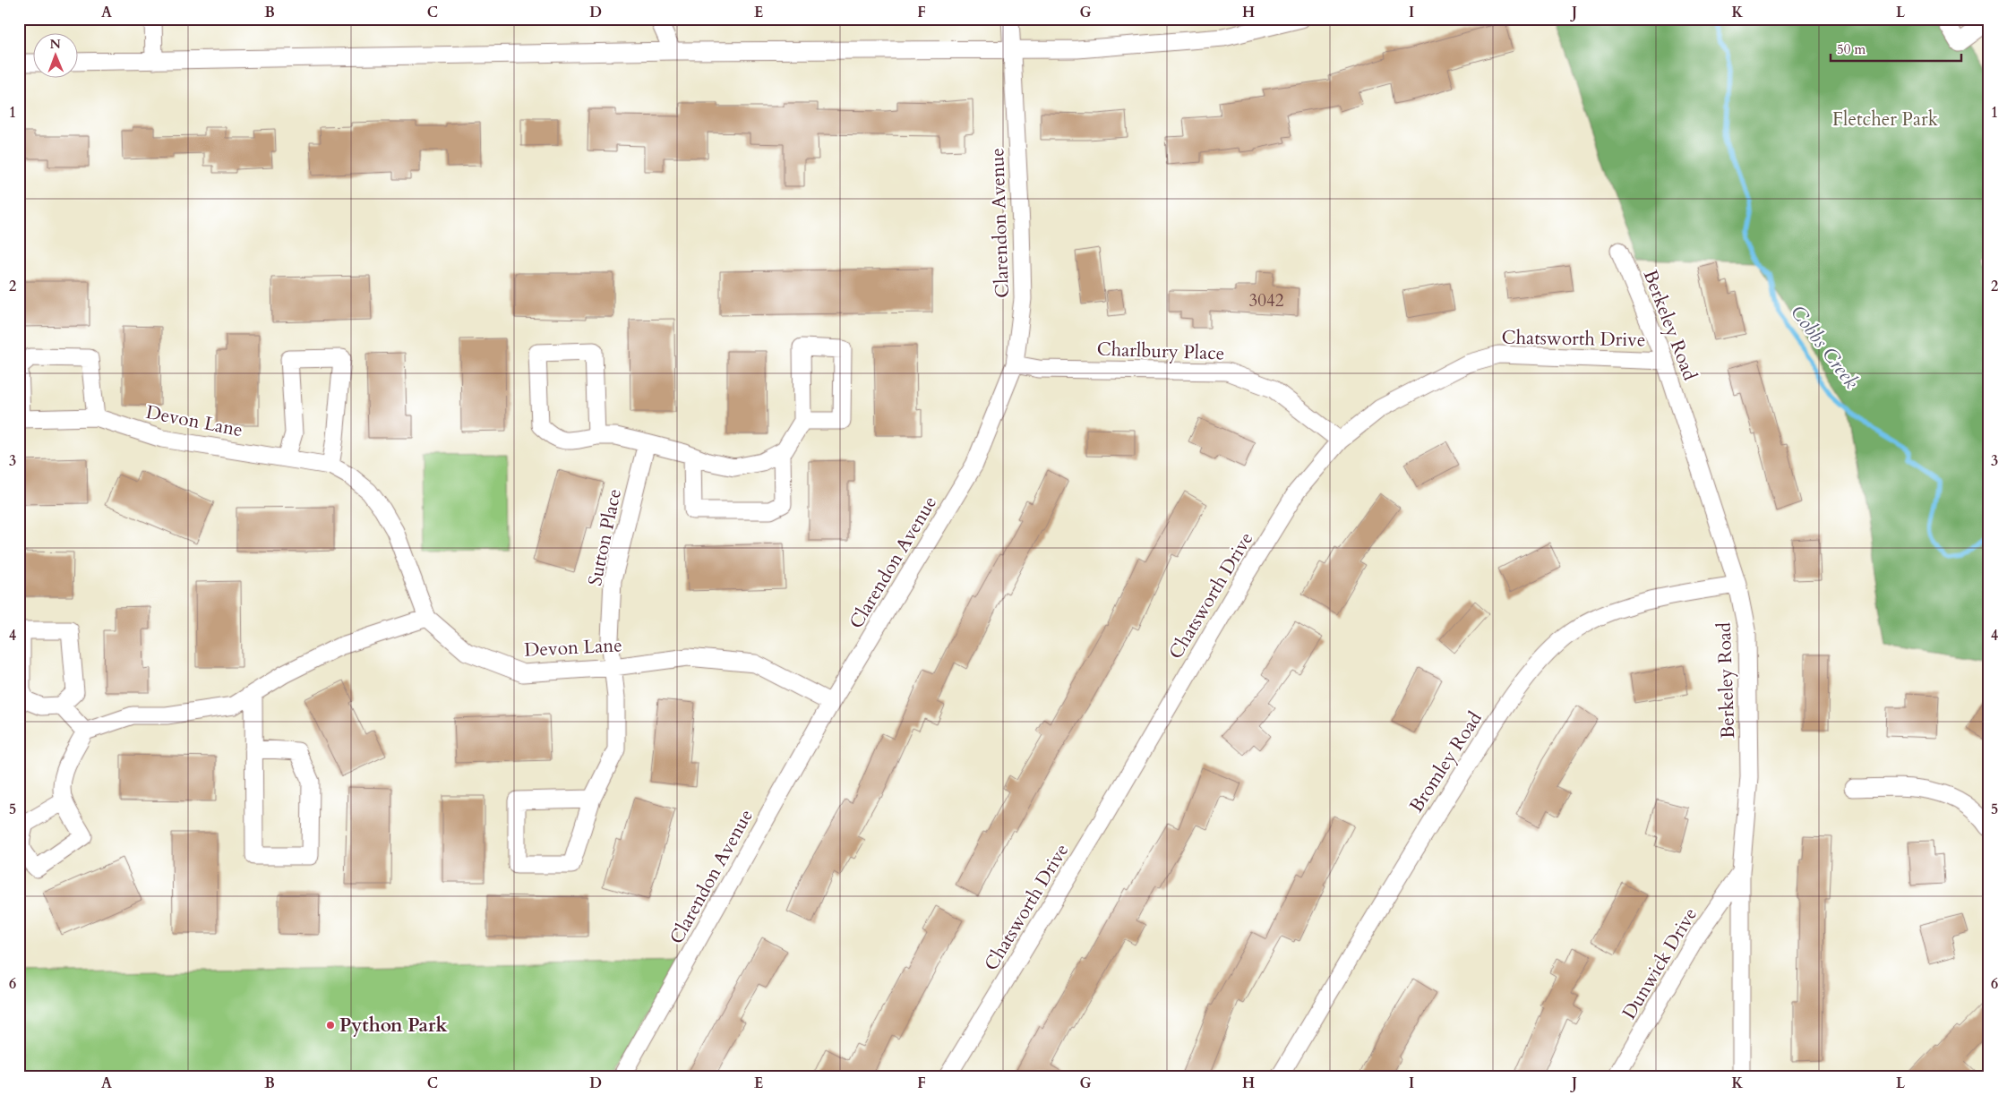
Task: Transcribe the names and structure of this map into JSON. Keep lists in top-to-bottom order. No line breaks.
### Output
{"streets":{"street":["Clarendon Avenue","Berkeley Road","Chatsworth Drive","Charlbury Place","Devon Lane","Sutton Place","Bromley Road","Dunwick Drive"]},"crossings":[["Clarendon Avenue","Charlbury Place"],["Clarendon Avenue","Devon Lane"],["Berkeley Road","Chatsworth Drive"],["Berkeley Road","Bromley Road"],["Berkeley Road","Dunwick Drive"],["Chatsworth Drive","Charlbury Place"],["Devon Lane","Sutton Place"]],"water":["Cobbs Creek"],"parks":["Fletcher Park"],"places":["Python Park"],"house_numbers":["3042"],"scale_bar":"50 m","north":"top","grid":{"columns":["A","B","C","D","E","F","G","H","I","J","K","L"],"rows":["1","2","3","4","5","6"]}}
